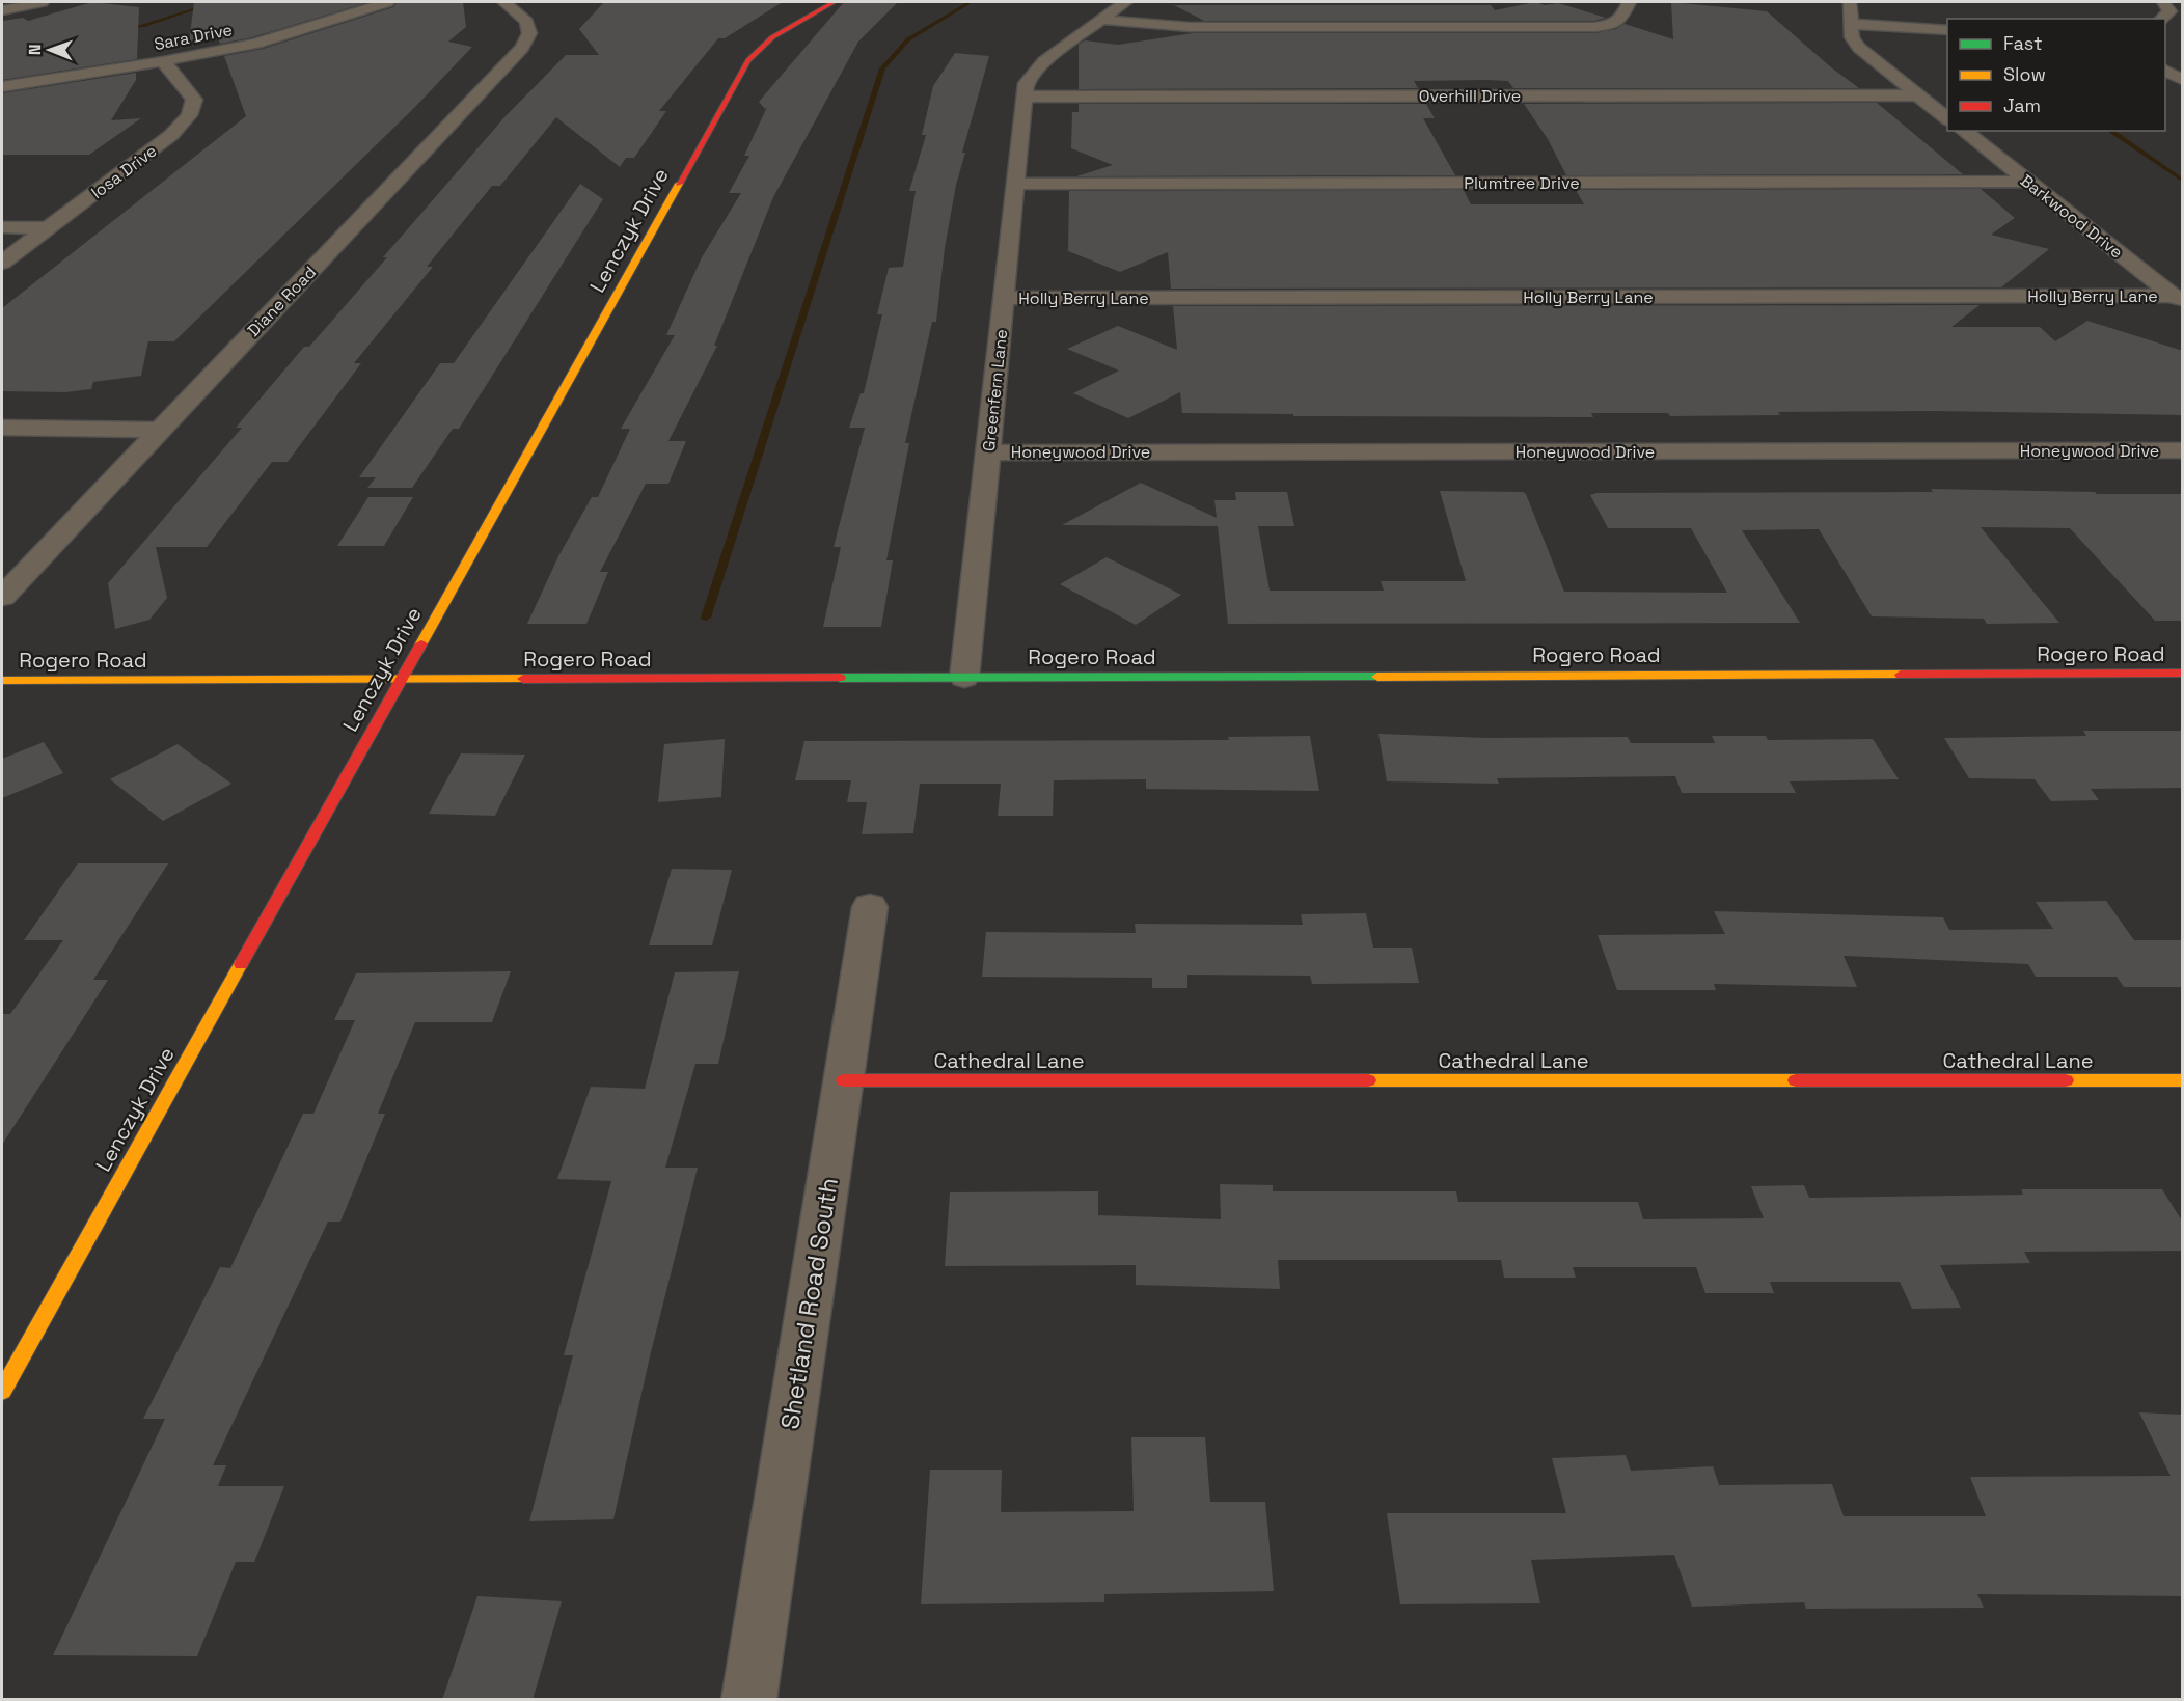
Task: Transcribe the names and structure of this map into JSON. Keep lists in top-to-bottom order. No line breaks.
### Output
{"streets":{"street":["Sara Drive","Overhill Drive","Iosa Drive","Plumtree Drive","Barkwood Drive","Lenczyk Drive","Holly Berry Lane","Diane Road","Greenfern Lane","Honeywood Drive","Rogero Road","Cathedral Lane","Shetland Road South"]},"crossings":[["Sara Drive","Iosa Drive"],["Overhill Drive","Greenfern Lane"],["Plumtree Drive","Barkwood Drive"],["Plumtree Drive","Greenfern Lane"],["Barkwood Drive","Holly Berry Lane"],["Lenczyk Drive","Rogero Road"],["Holly Berry Lane","Greenfern Lane"],["Greenfern Lane","Honeywood Drive"],["Greenfern Lane","Rogero Road"],["Cathedral Lane","Shetland Road South"]],"legend":["Fast","Slow","Jam"],"north":"left"}
